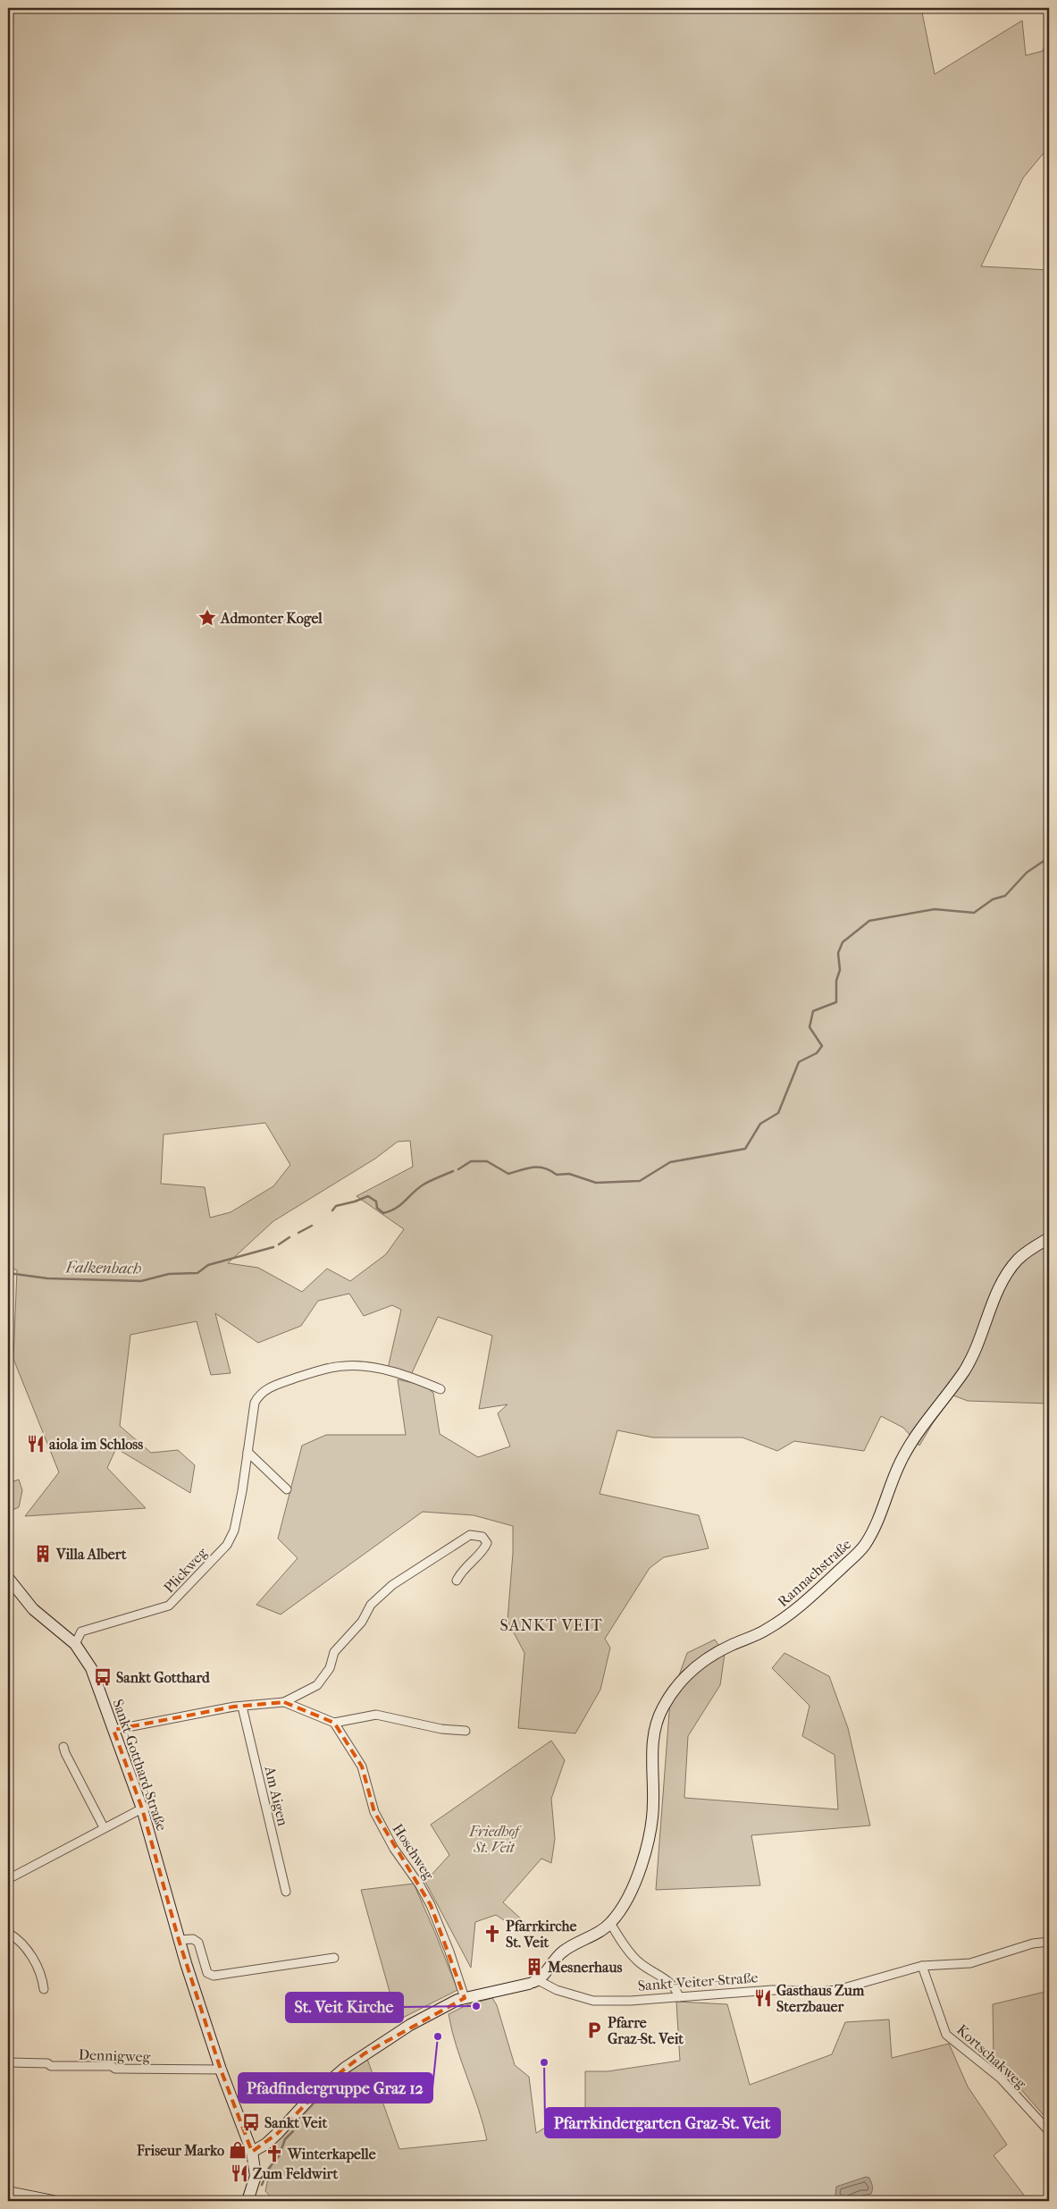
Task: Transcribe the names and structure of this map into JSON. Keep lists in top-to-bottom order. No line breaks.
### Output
{"streets":{"street":["Plickweg","Rannachstraße","Sankt-Gotthard-Straße","Am Aigen","Hoschweg","Sankt-Veiter-Straße","Dennigweg","Kortschakweg"]},"crossings":[["Plickweg","Sankt-Gotthard-Straße"],["Rannachstraße","Sankt-Veiter-Straße"],["Sankt-Gotthard-Straße","Dennigweg"],["Sankt-Veiter-Straße","Kortschakweg"]],"districts":["SANKT VEIT"],"water":["Falkenbach"],"parks":["Friedhof St. Veit"],"places":{"place":["Admonter Kogel"],"restaurant":["aiola im Schloss","Gasthaus Zum Sterzbauer","Zum Feldwirt"],"building":["Villa Albert","Mesnerhaus"],"bus stop":["Sankt Gotthard","Sankt Veit"],"church":["Pfarrkirche St. Veit","Winterkapelle"],"other":["St. Veit Kirche","Pfadfindergruppe Graz 12","Pfarrkindergarten Graz-St. Veit"],"parking":["Pfarre Graz-St. Veit"],"shop":["Friseur Marko"]}}
